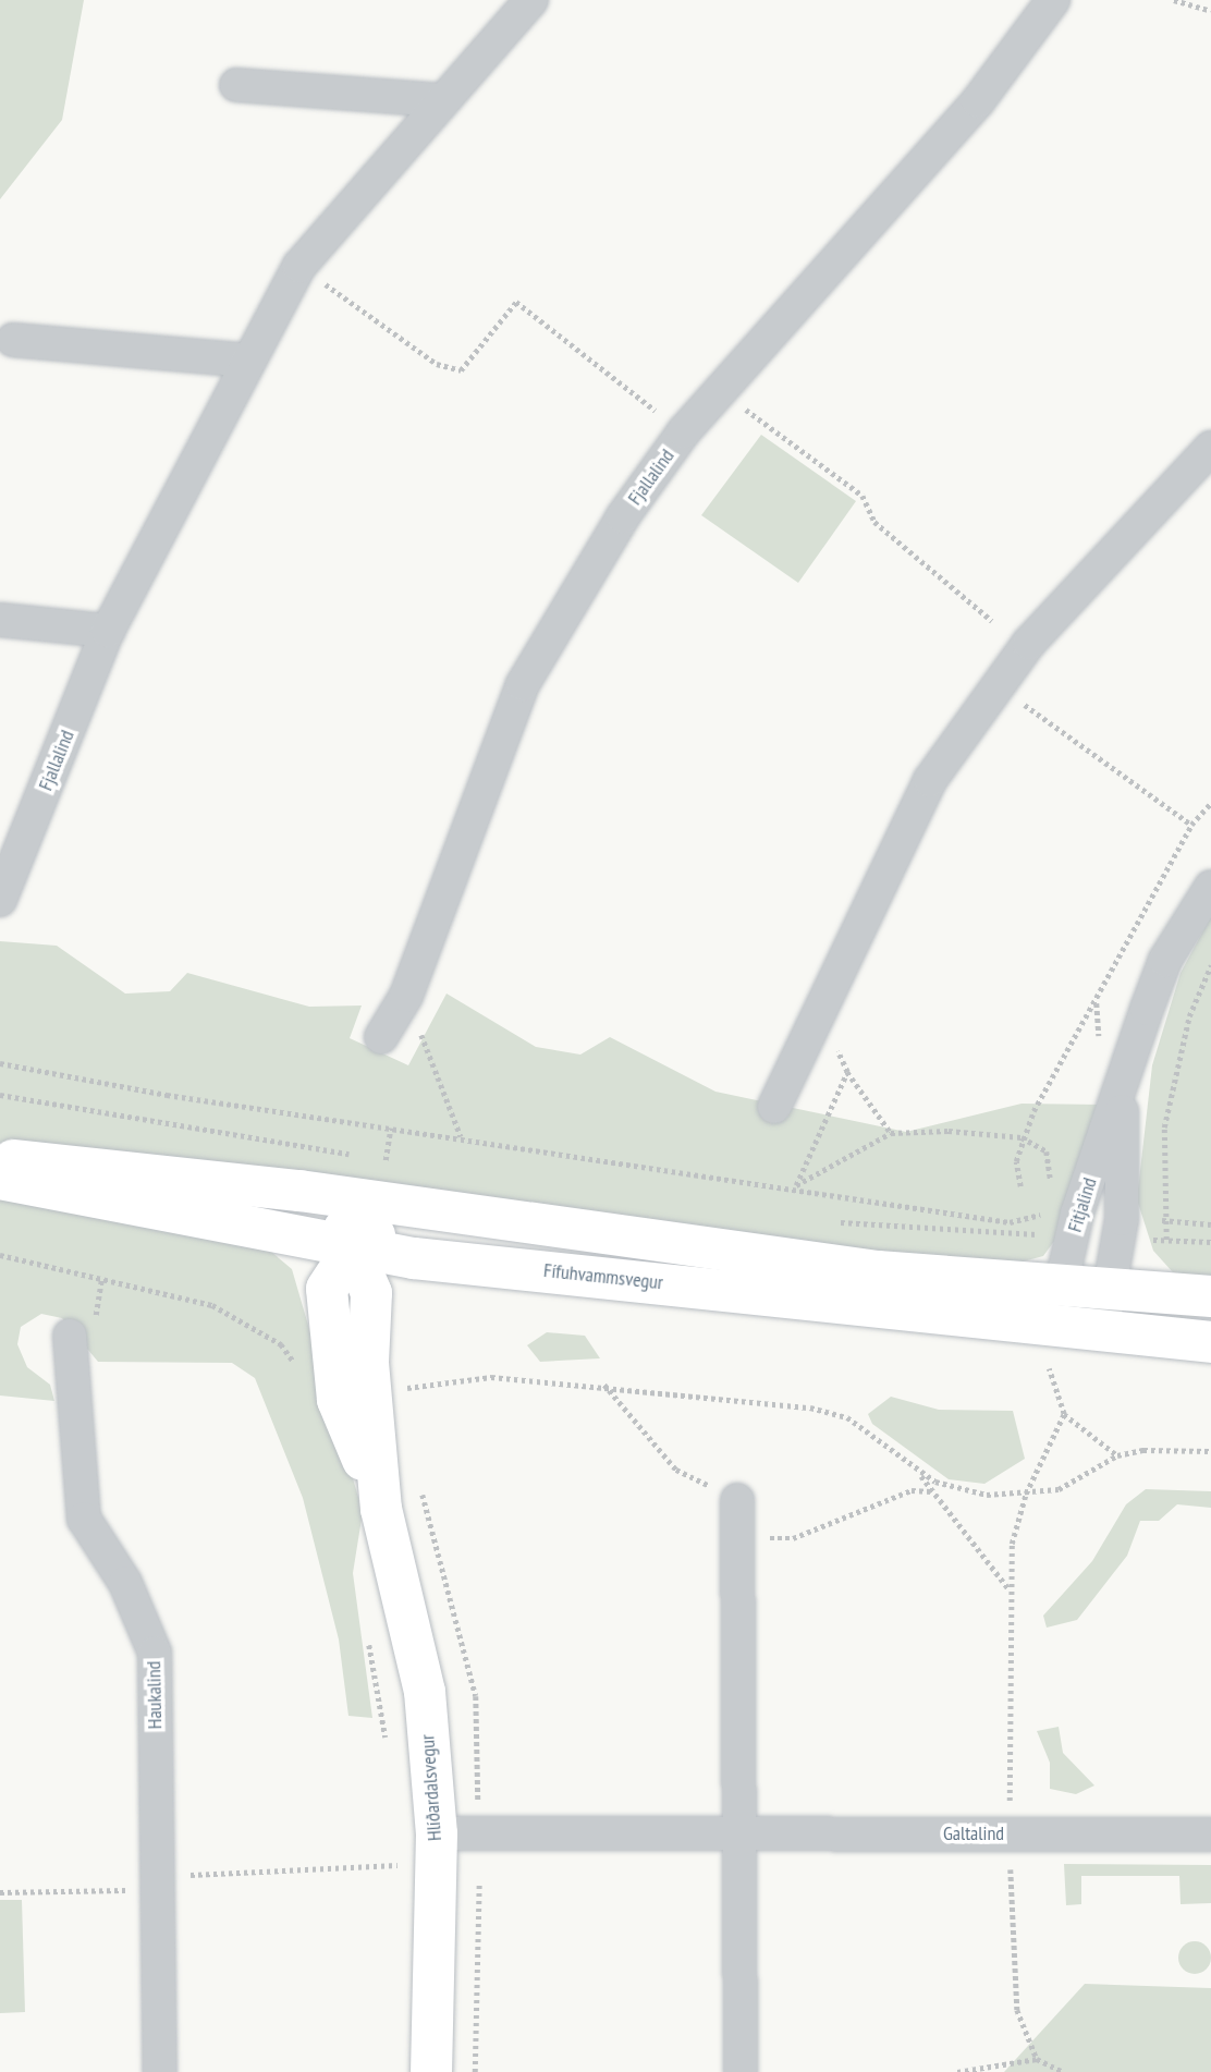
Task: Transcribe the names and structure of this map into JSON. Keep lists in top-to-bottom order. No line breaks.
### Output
{"streets":{"main road":["Fífuhvammsvegur","Hlíðardalsvegur"],"street":["Fjallalind","Fitjalind","Haukalind","Galtalind"]},"crossings":[["Fitjalind","Fífuhvammsvegur"],["Fífuhvammsvegur","Hlíðardalsvegur"],["Hlíðardalsvegur","Galtalind"]]}
